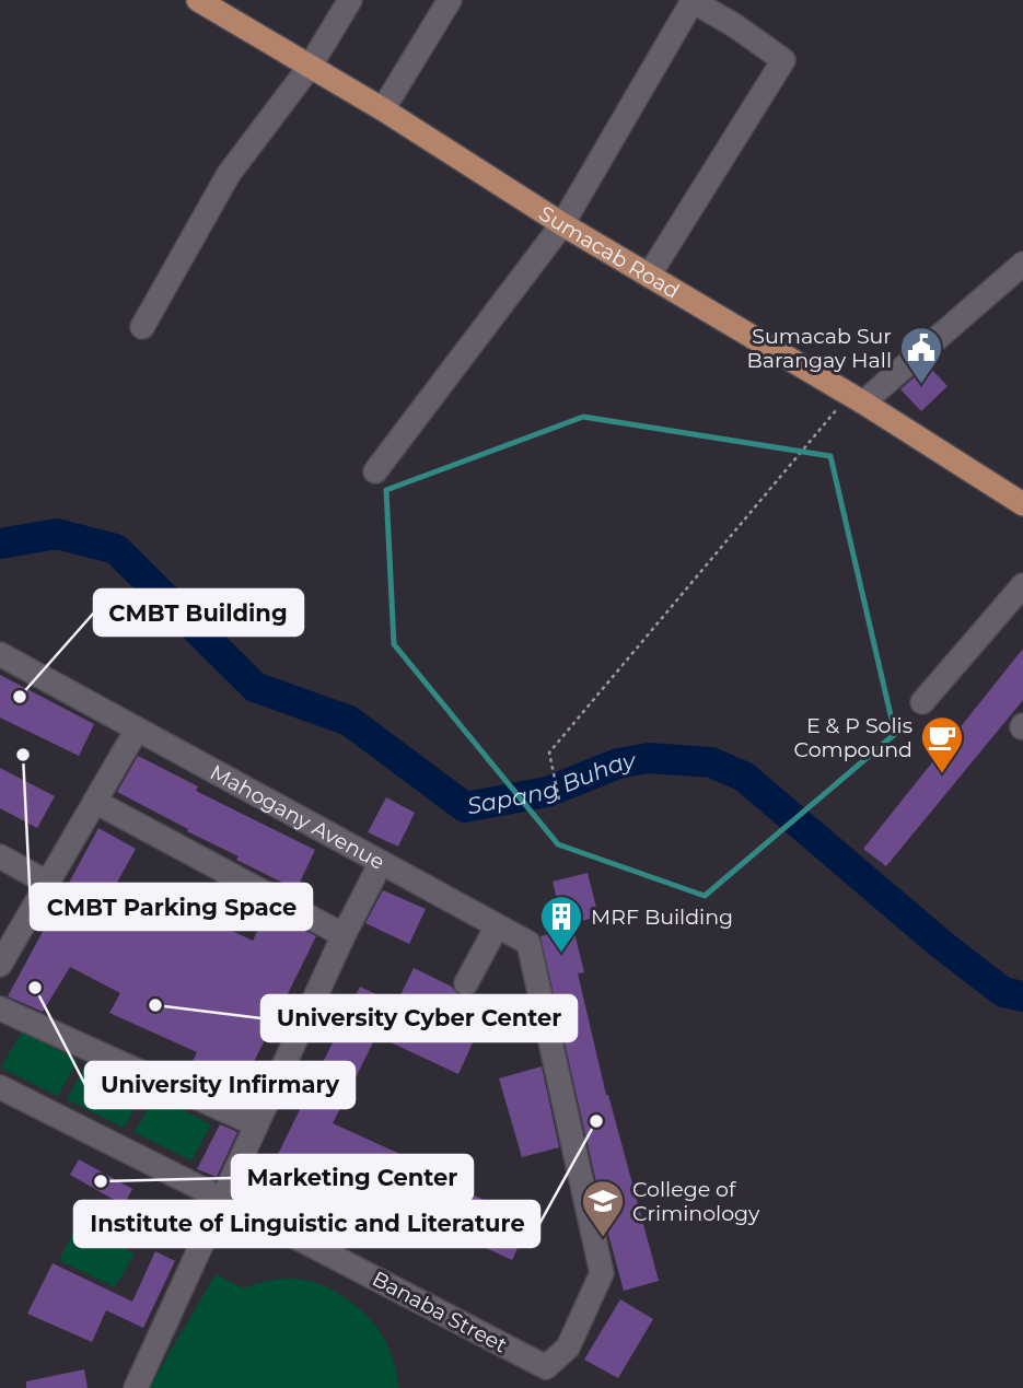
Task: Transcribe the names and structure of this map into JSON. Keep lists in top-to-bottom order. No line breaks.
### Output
{"streets":{"main road":["Sumacab Road"],"street":["Mahogany Avenue","Banaba Street"]},"crossings":[["Mahogany Avenue","Banaba Street"]],"water":["Sapang Buhay"],"places":{"public building":["Sumacab Sur Barangay Hall"],"other":["CMBT Building","CMBT Parking Space","University Infirmary","University Cyber Center","Institute of Linguistic and Literature","Marketing Center"],"cafe":["E & P Solis Compound"],"building":["MRF Building"],"school or university":["College of Criminology"]}}
